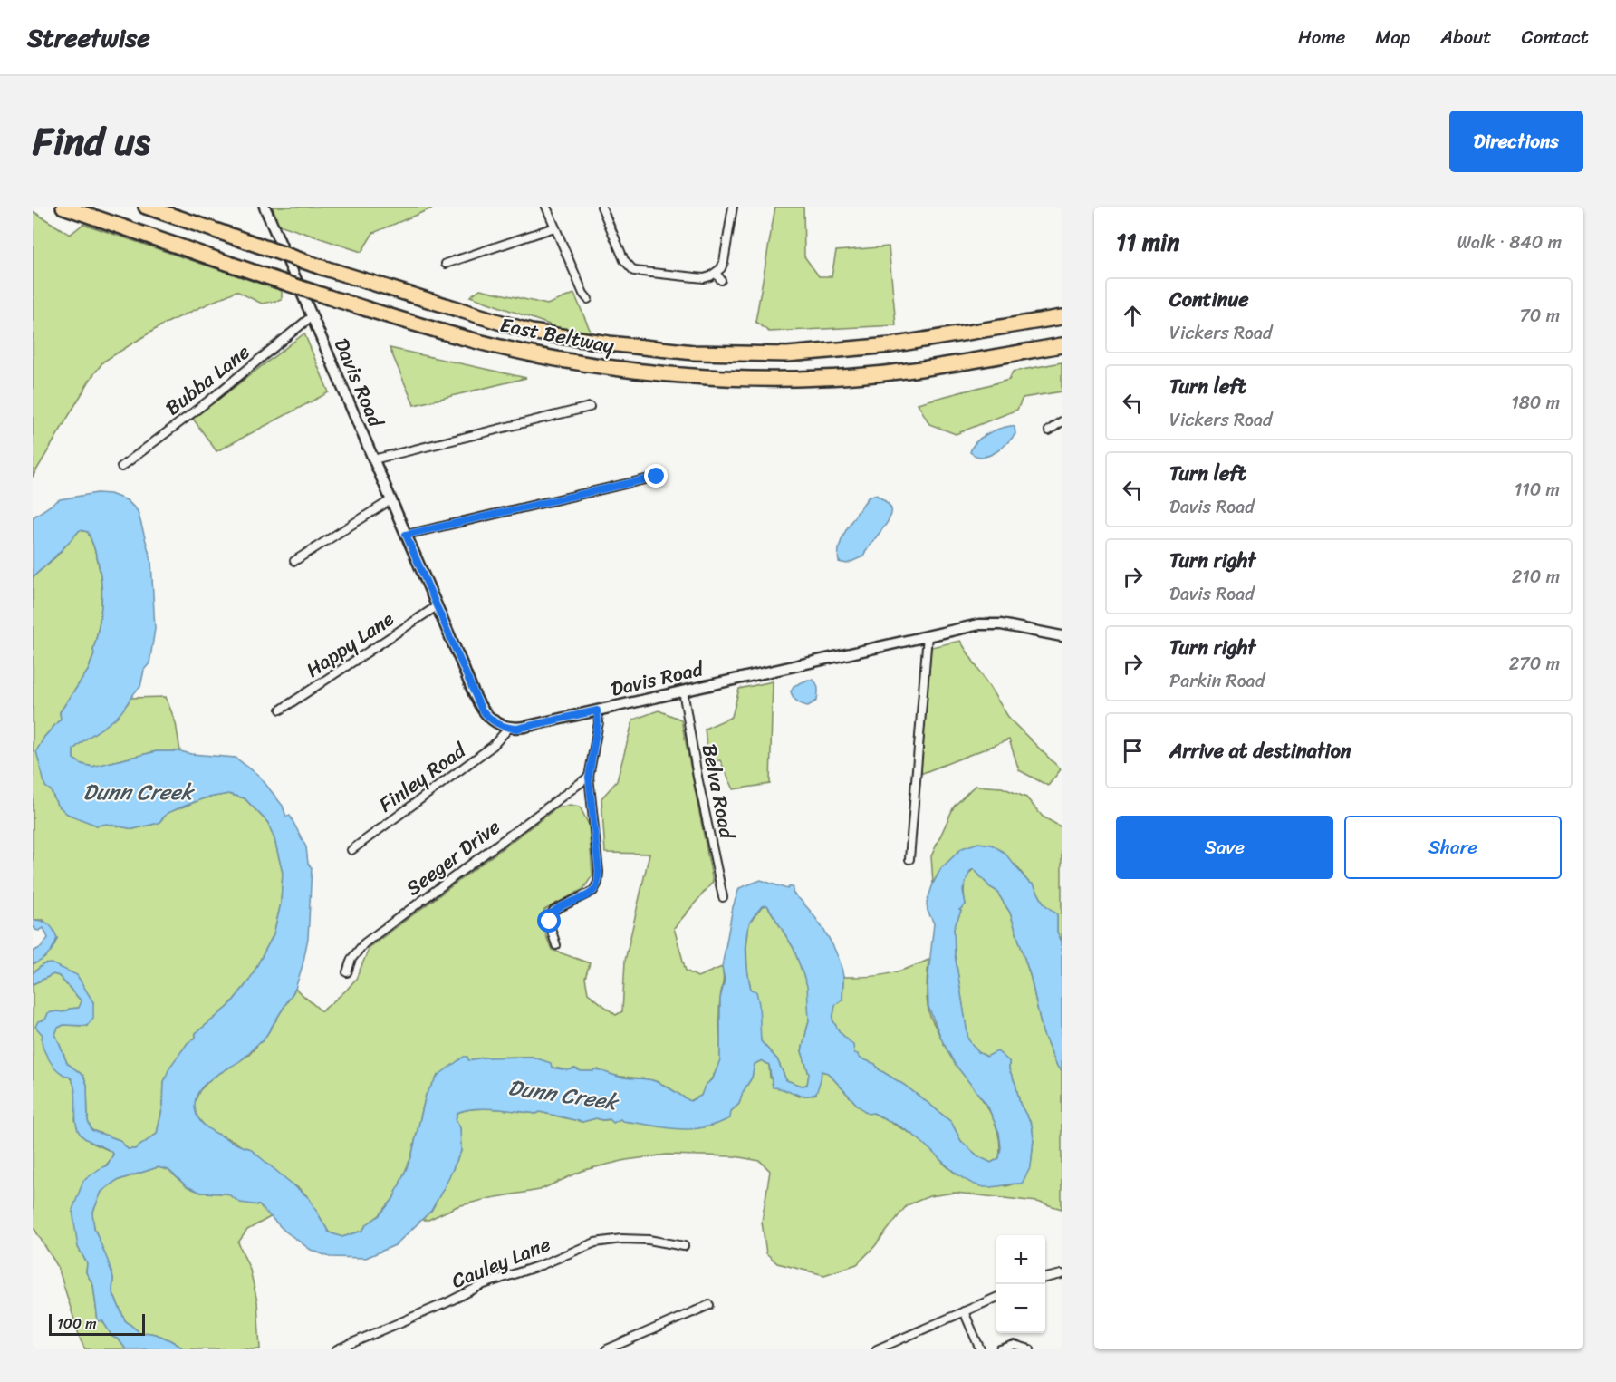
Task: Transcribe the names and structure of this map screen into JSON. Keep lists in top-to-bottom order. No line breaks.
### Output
{"streets":{"highway":["East Beltway"],"street":["Bubba Lane","Davis Road","Happy Lane","Finley Road","Belva Road","Seeger Drive","Cauley Lane"]},"crossings":[["Bubba Lane","Davis Road"],["Davis Road","Happy Lane"],["Davis Road","Finley Road"],["Davis Road","Belva Road"]],"water":["Dunn Creek"],"scale_bar":"100 m","page":{"header":"Streetwise","nav":["Home","Map","About","Contact"],"title":"Find us","buttons":["Directions",["Save","Share"]],"heading":["11 min","Walk · 840 m"],"list":[["Continue","Vickers Road","70 m"],["Turn left","Vickers Road","180 m"],["Turn left","Davis Road","110 m"],["Turn right","Davis Road","210 m"],["Turn right","Parkin Road","270 m"],"Arrive at destination"],"map_buttons":["+","−"],"scale":"100 m"}}
